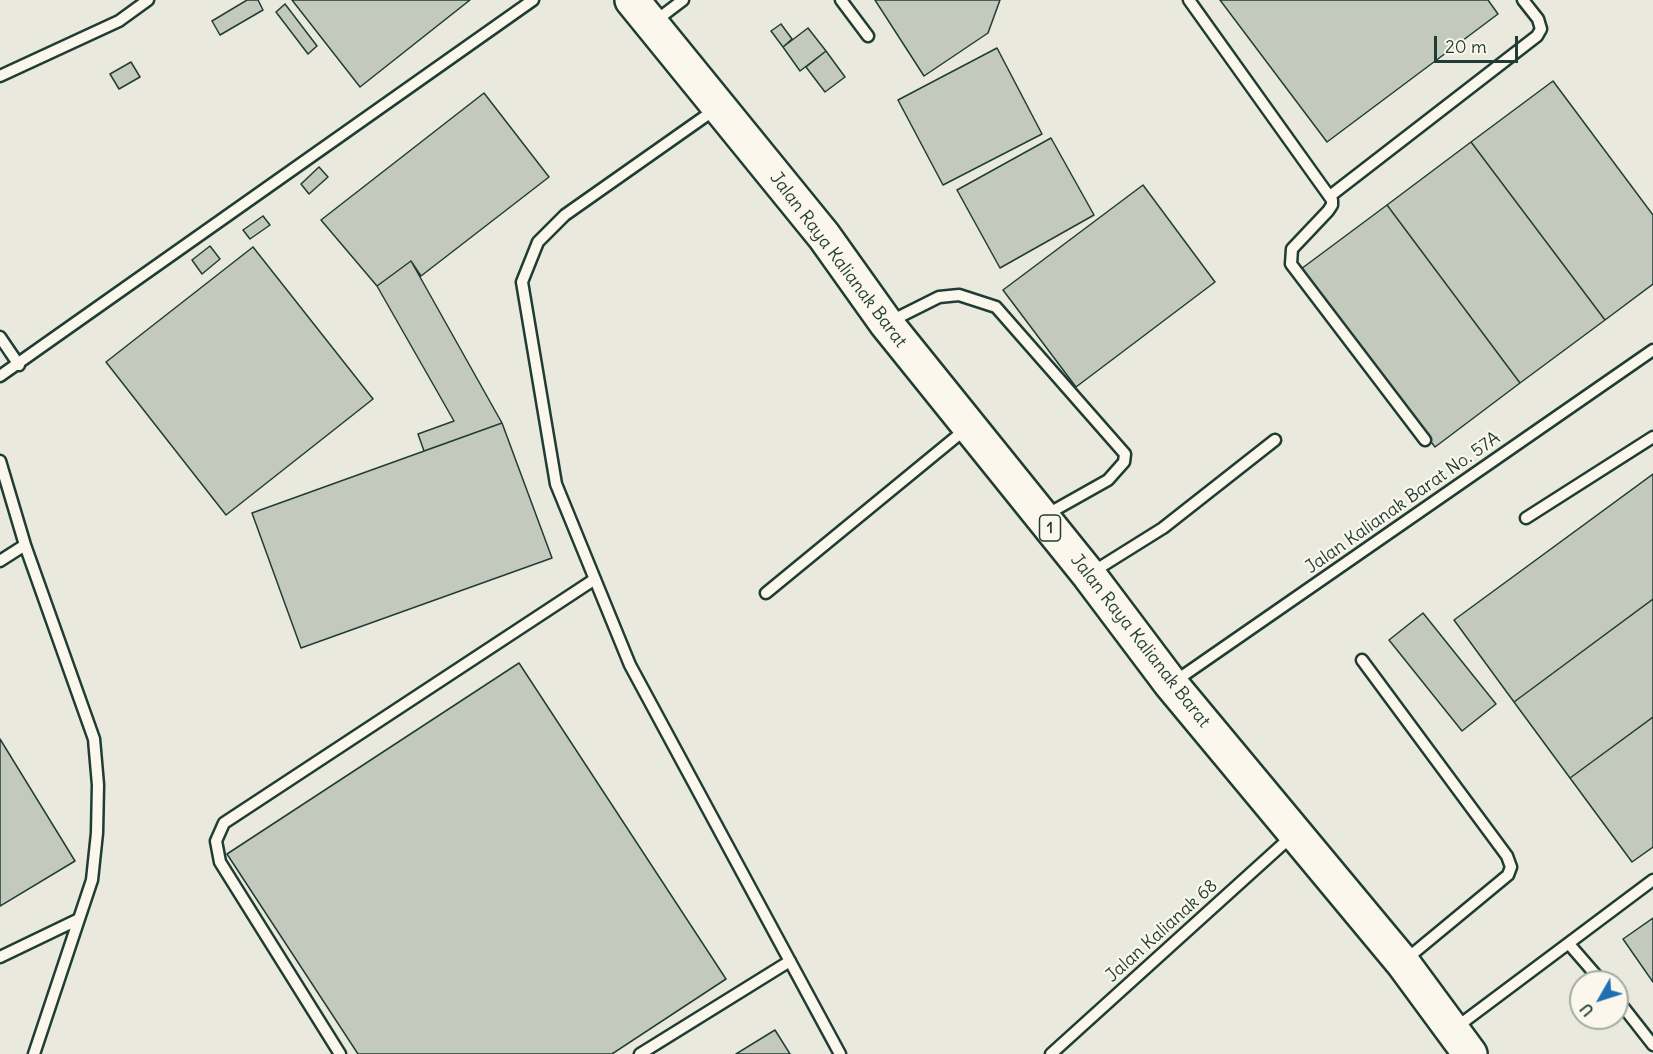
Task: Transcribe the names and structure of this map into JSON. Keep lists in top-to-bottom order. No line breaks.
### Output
{"streets":{"highway":["Jalan Raya Kalianak Barat","1"],"lane":["Jalan Kalianak Barat No. 57A","Jalan Kalianak 68"]},"crossings":[["Jalan Raya Kalianak Barat","Jalan Kalianak Barat No. 57A"],["Jalan Raya Kalianak Barat","Jalan Kalianak 68"]],"scale_bar":"20 m","north":"bottom left"}
